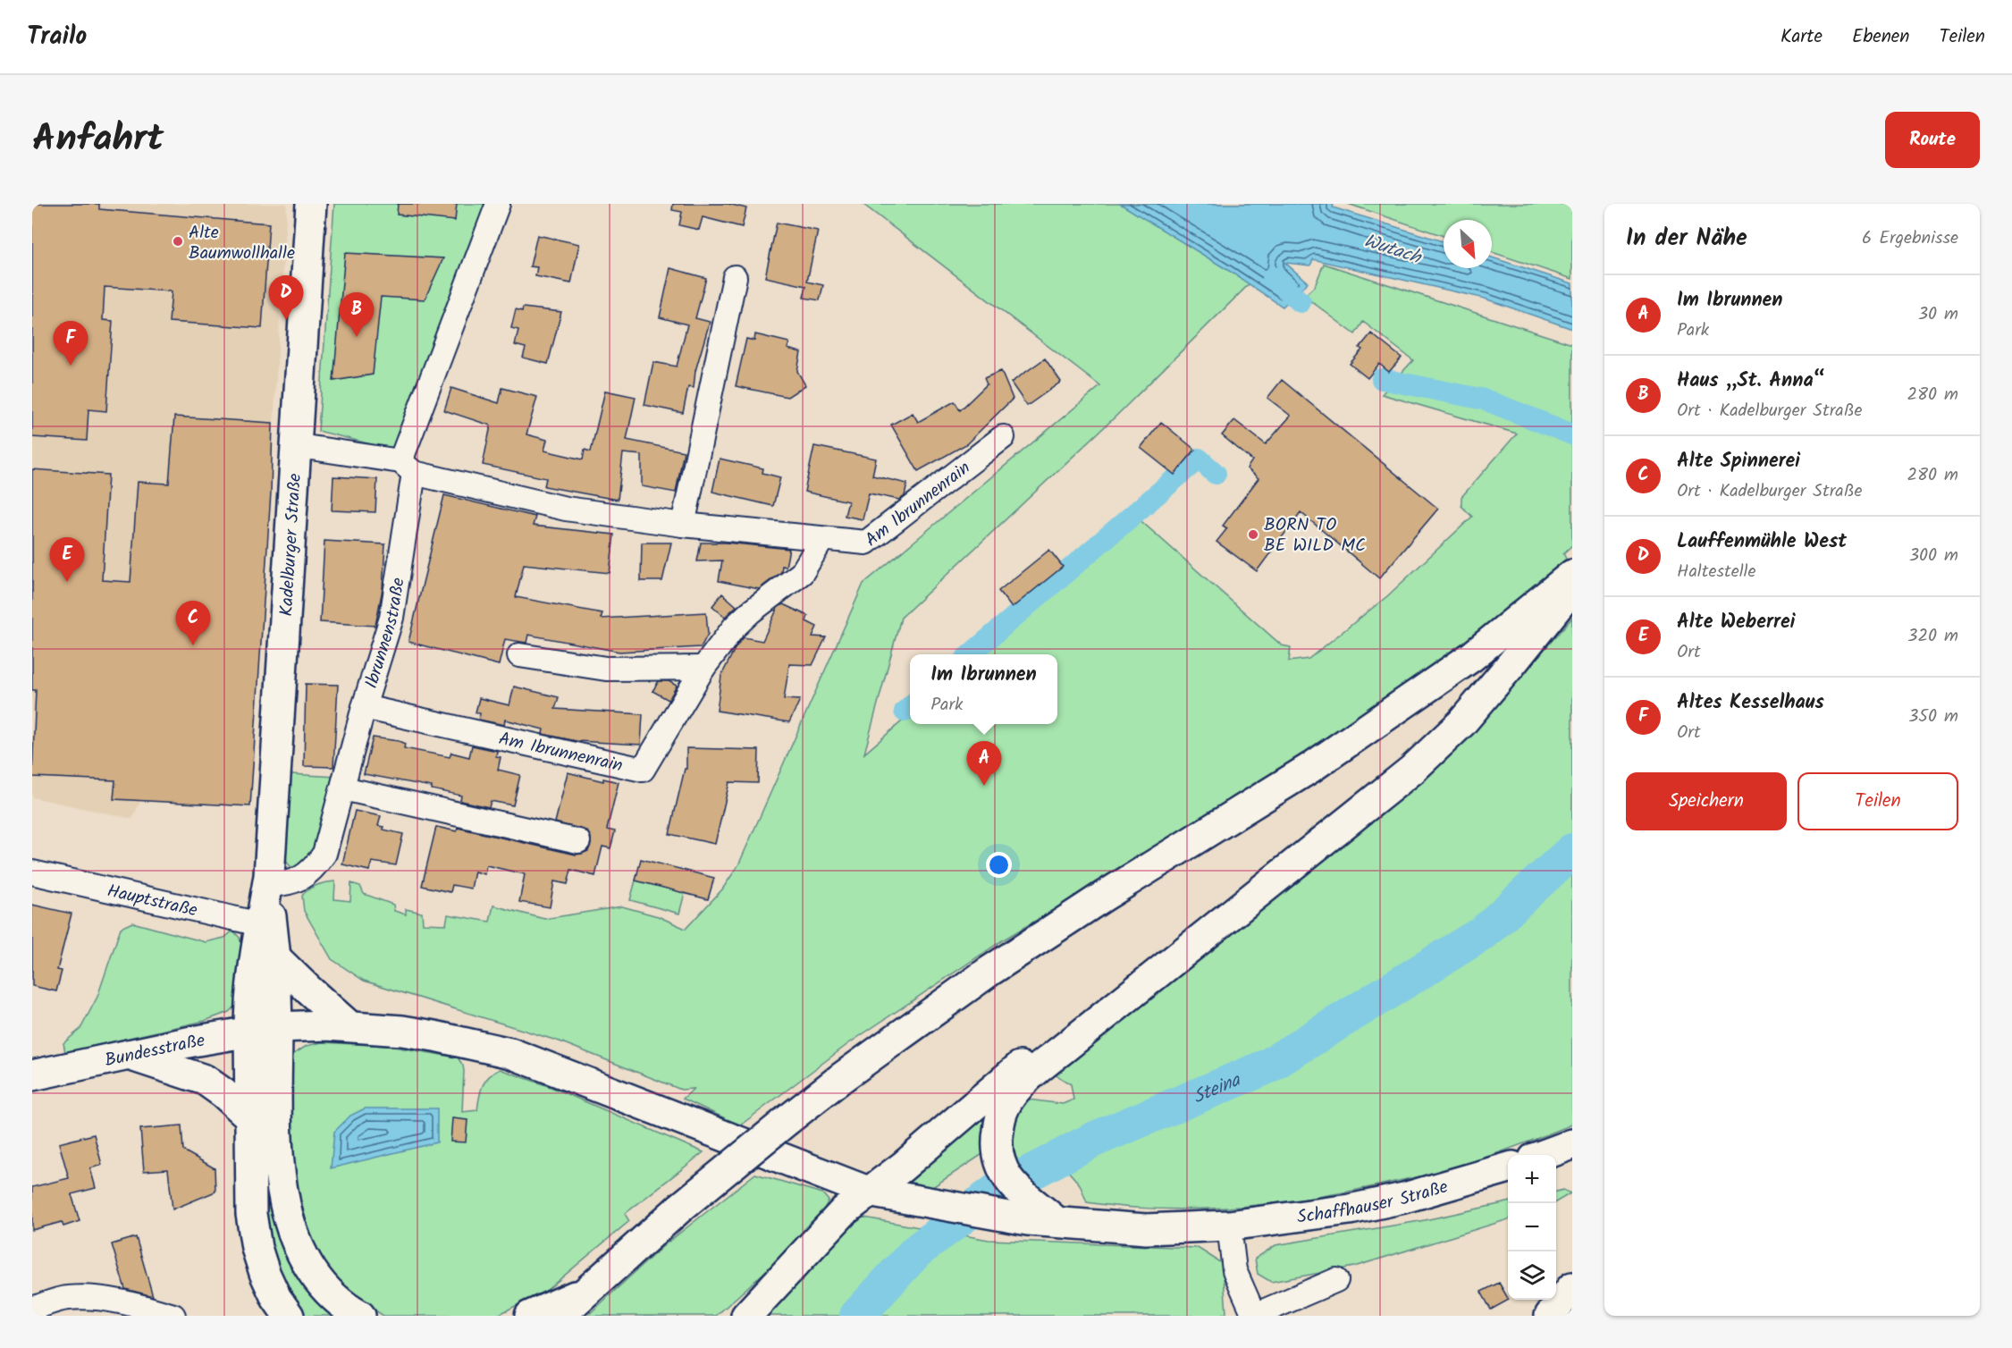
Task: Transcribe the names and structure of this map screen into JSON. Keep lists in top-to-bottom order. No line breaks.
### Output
{"streets":{"main road":["Kadelburger Straße","Bundesstraße","Schaffhauser Straße"],"street":["Am Ibrunnenrain","Ibrunnenstraße","Hauptstraße"]},"crossings":[["Am Ibrunnenrain","Kadelburger Straße"],["Am Ibrunnenrain","Ibrunnenstraße"],["Kadelburger Straße","Ibrunnenstraße"],["Kadelburger Straße","Hauptstraße"],["Kadelburger Straße","Bundesstraße"],["Bundesstraße","Schaffhauser Straße"]],"water":["Wutach","Steina"],"places":["Alte Baumwollhalle","BORN TO BE WILD MC"],"north":"bottom right","page":{"header":"Trailo","nav":["Karte","Ebenen","Teilen"],"title":"Anfahrt","buttons":["Route",["Speichern","Teilen"]],"heading":["In der Nähe","6 Ergebnisse"],"list":[{"mark":"A","name":"Im Ibrunnen","note":"Park","value":"30 m"},{"mark":"B","name":"Haus „St. Anna“","note":"Ort · Kadelburger Straße","value":"280 m"},{"mark":"C","name":"Alte Spinnerei","note":"Ort · Kadelburger Straße","value":"280 m"},{"mark":"D","name":"Lauffenmühle West","note":"Haltestelle","value":"300 m"},{"mark":"E","name":"Alte Weberrei","note":"Ort","value":"320 m"},{"mark":"F","name":"Altes Kesselhaus","note":"Ort","value":"350 m"}],"pins":["D","B","F","E","C","A"],"popup":["Im Ibrunnen","Park"],"map_buttons":["+","−"]}}
